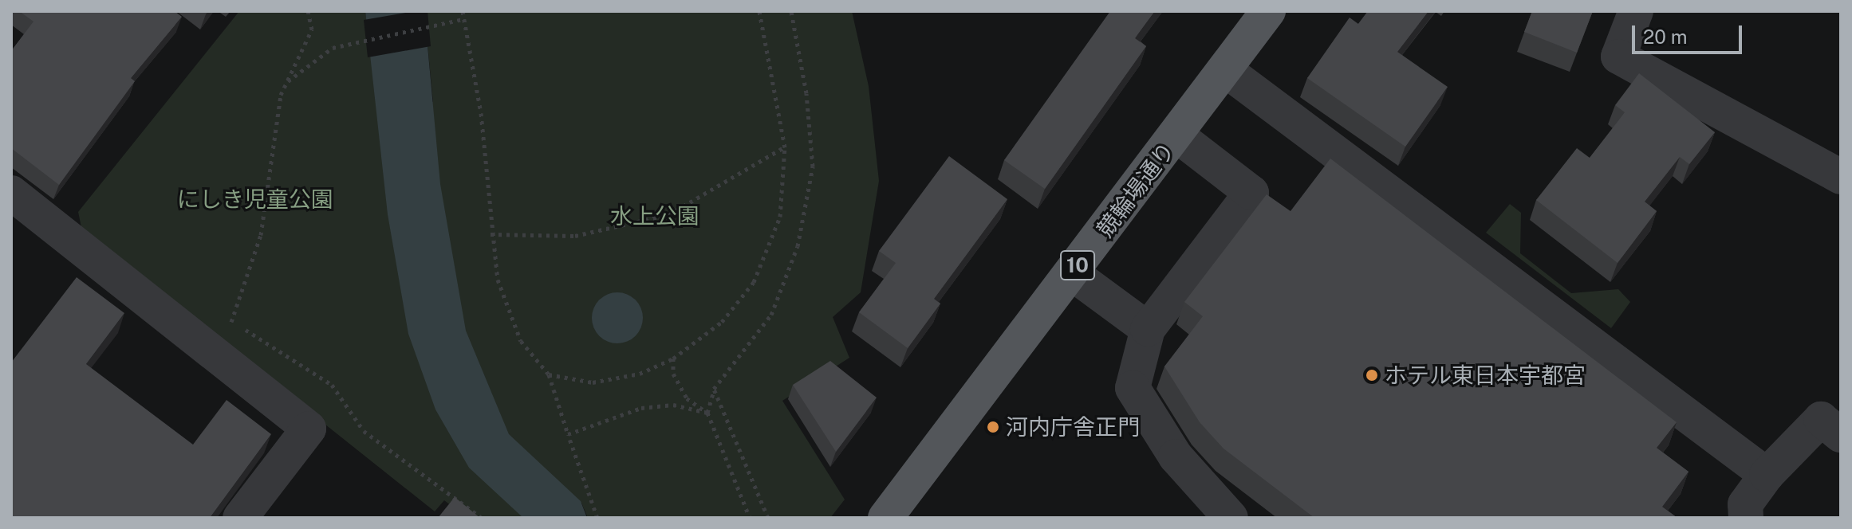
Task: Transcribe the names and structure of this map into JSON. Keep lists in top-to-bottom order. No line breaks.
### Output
{"streets":{"main road":["競輪場通り","10"]},"parks":["にしき児童公園","水上公園"],"places":["ホテル東日本宇都宮","河内庁舎正門"],"scale_bar":"20 m"}
